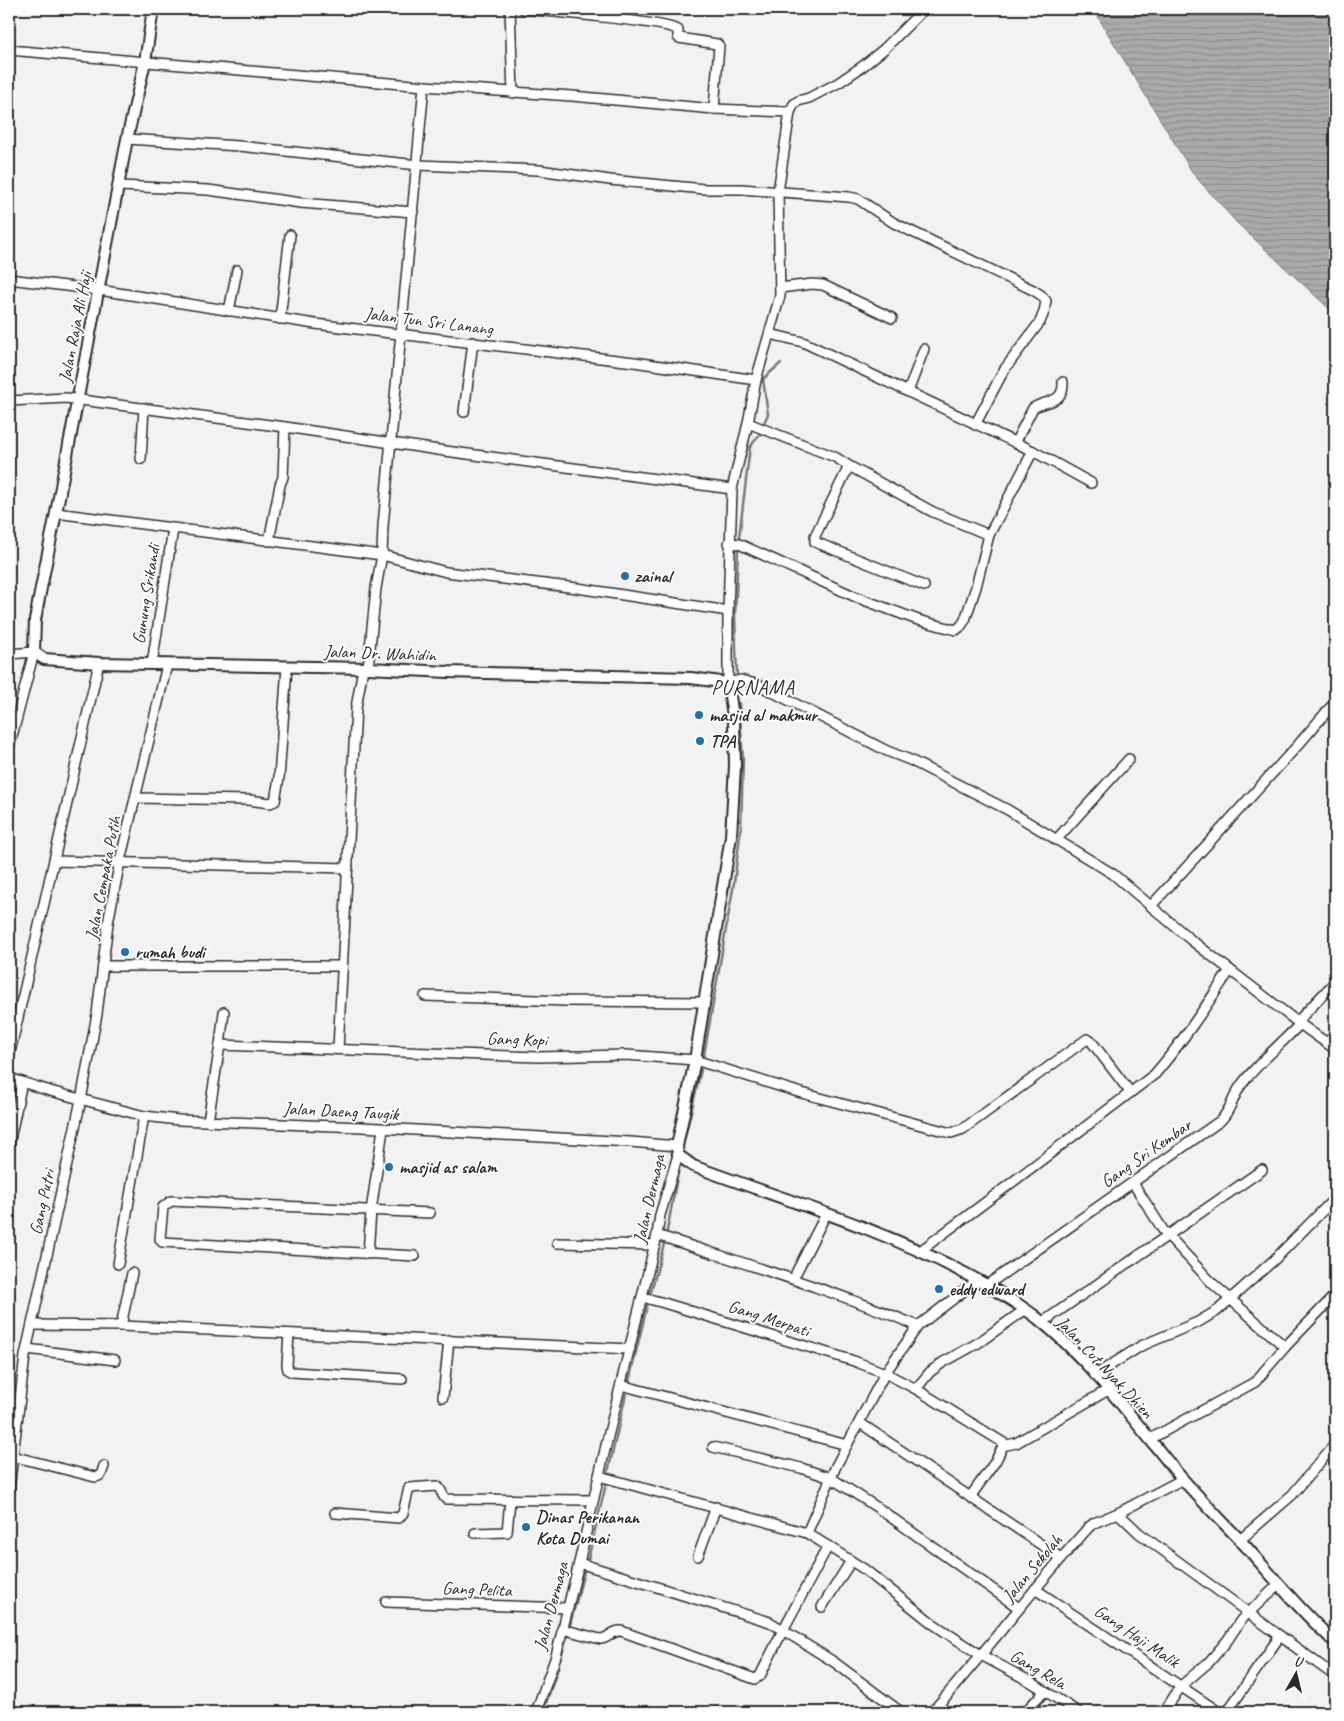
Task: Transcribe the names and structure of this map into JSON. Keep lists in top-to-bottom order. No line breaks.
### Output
{"streets":{"main road":["Jalan Raja Ali Haji","Jalan Dr. Wahidin","Jalan Dermaga","Jalan Cut Nyak Dhien"],"street":["Jalan Tun Sri Lanang","Gunung Srikandi","Jalan Cempaka Putih","Gang Kopi","Jalan Daeng Taugik","Gang Sri Kembar","Gang Putri","Gang Merpati","Jalan Sekolah","Gang Pelita","Gang Haji Malik","Gang Rela"]},"crossings":[["Jalan Tun Sri Lanang","Jalan Raja Ali Haji"],["Jalan Raja Ali Haji","Jalan Dr. Wahidin"],["Gunung Srikandi","Jalan Dr. Wahidin"],["Jalan Dr. Wahidin","Jalan Cempaka Putih"],["Jalan Dr. Wahidin","Jalan Dermaga"],["Jalan Cempaka Putih","Jalan Daeng Taugik"],["Jalan Cempaka Putih","Gang Putri"],["Gang Kopi","Jalan Dermaga"],["Jalan Daeng Taugik","Jalan Dermaga"],["Jalan Daeng Taugik","Gang Putri"],["Jalan Daeng Taugik","Jalan Cut Nyak Dhien"],["Gang Sri Kembar","Gang Merpati"],["Gang Sri Kembar","Jalan Cut Nyak Dhien"],["Gang Sri Kembar","Gang Rela"],["Jalan Dermaga","Gang Merpati"],["Jalan Dermaga","Jalan Cut Nyak Dhien"],["Jalan Dermaga","Gang Pelita"],["Jalan Dermaga","Gang Rela"],["Jalan Cut Nyak Dhien","Jalan Sekolah"],["Jalan Sekolah","Gang Haji Malik"],["Jalan Sekolah","Gang Rela"]],"districts":["PURNAMA"],"places":["zainal","masjid al makmur","TPA","rumah budi","masjid as salam","eddy edward","Dinas Perikanan Kota Dumai"],"north":"top"}
